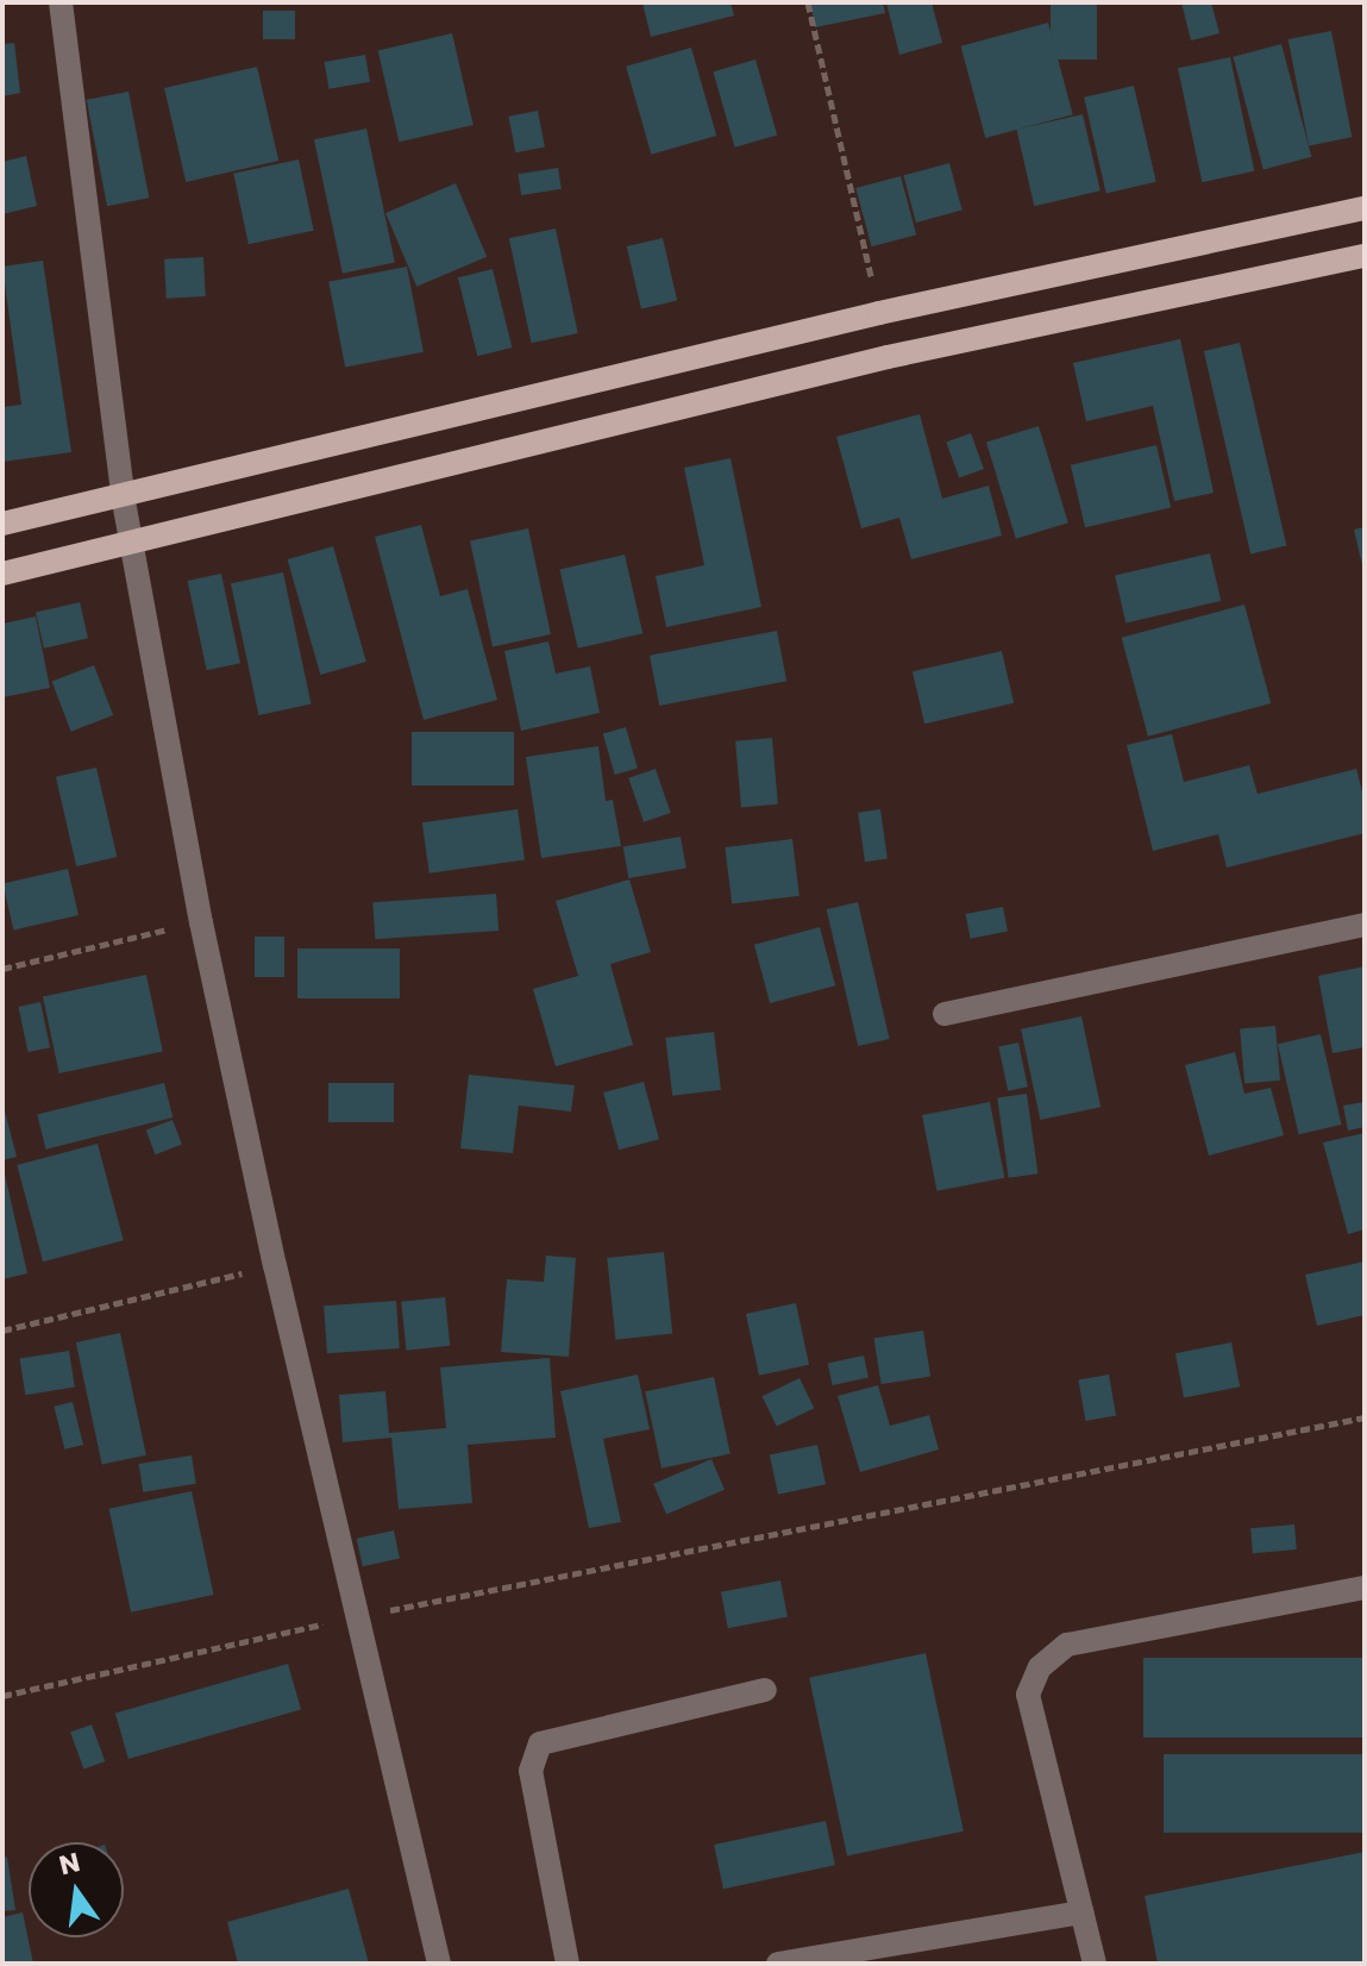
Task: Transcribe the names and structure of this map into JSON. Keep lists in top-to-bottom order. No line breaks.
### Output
{"north":"top"}
